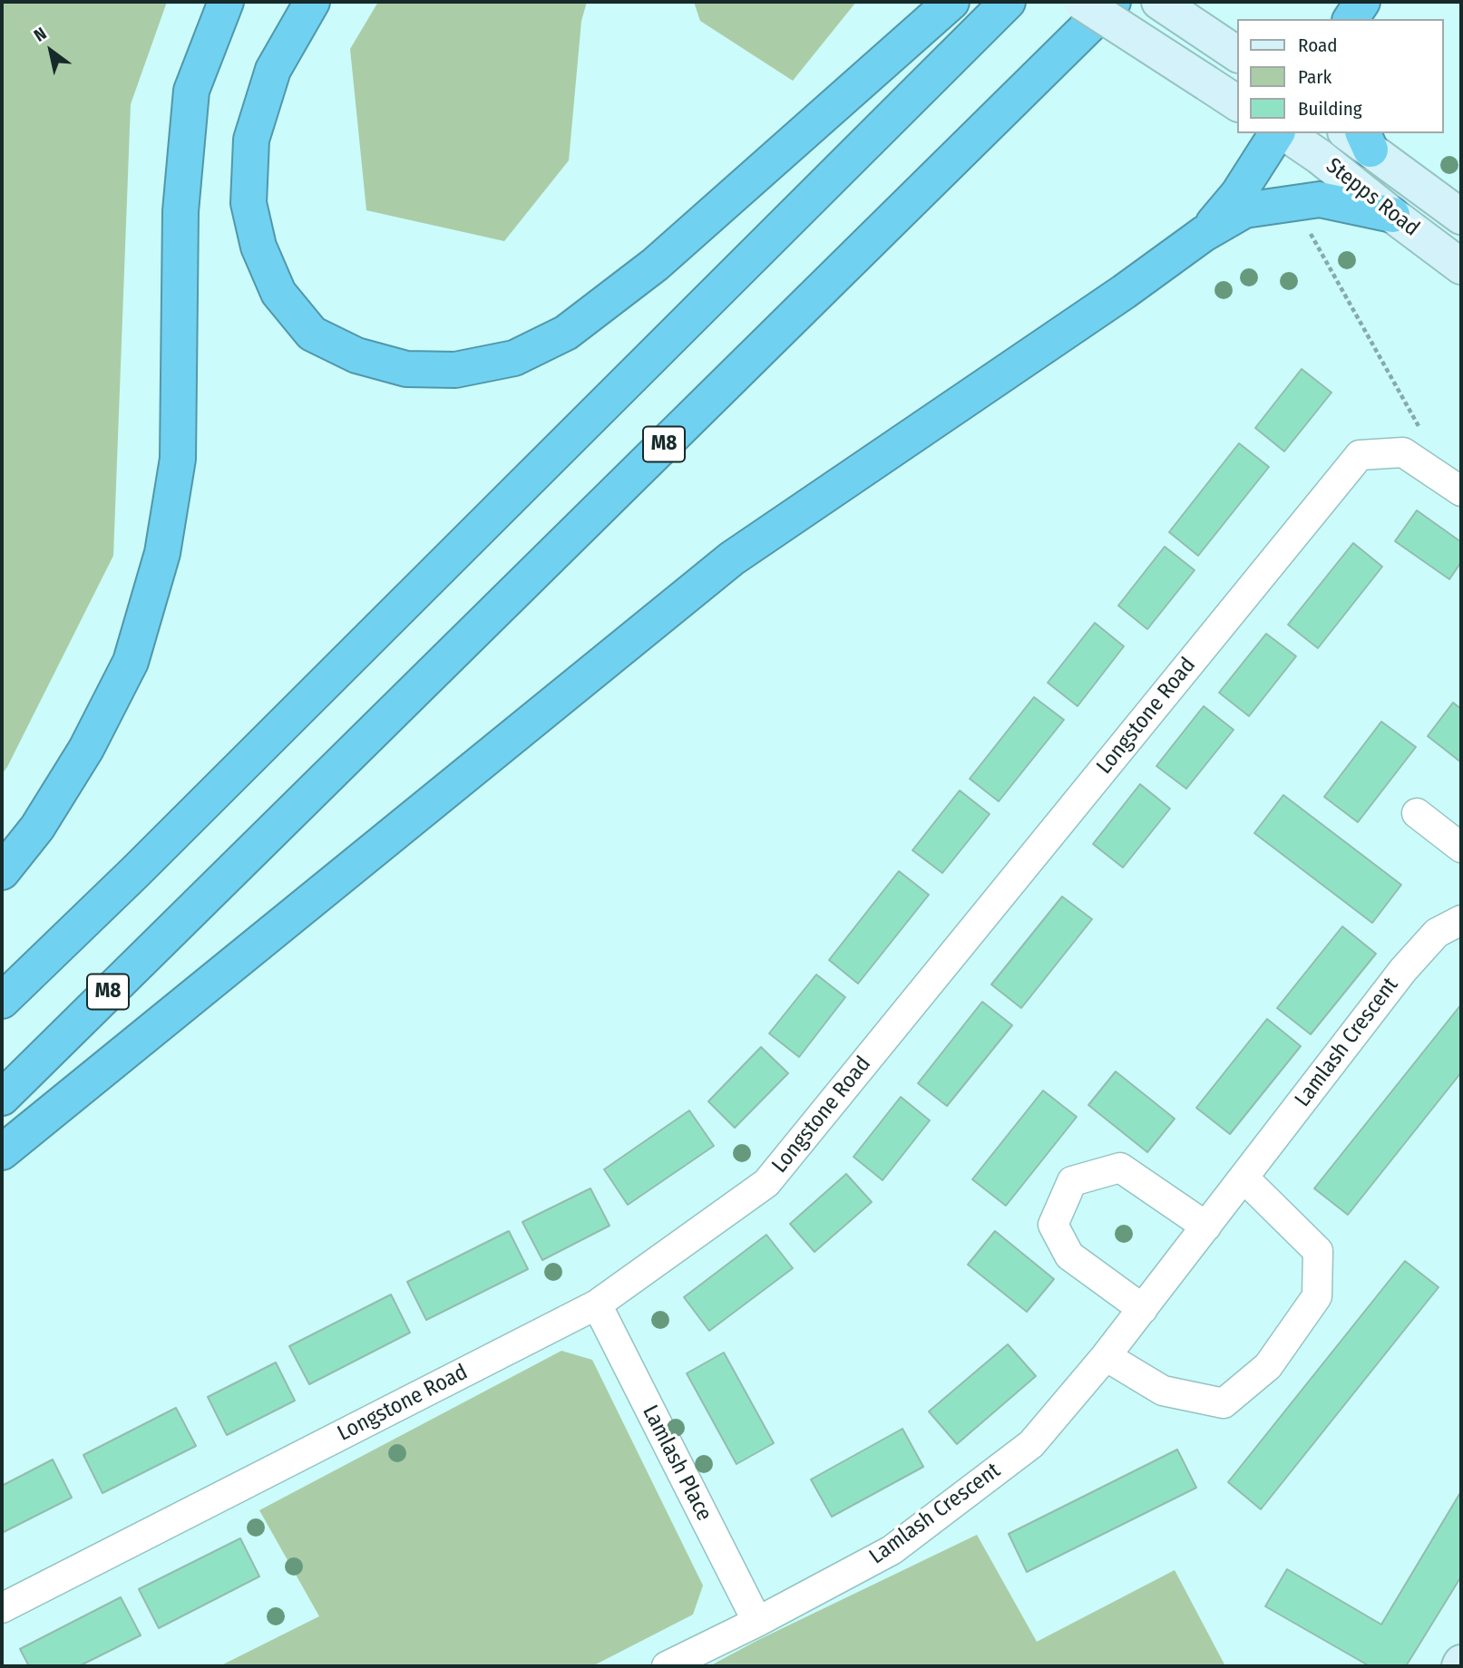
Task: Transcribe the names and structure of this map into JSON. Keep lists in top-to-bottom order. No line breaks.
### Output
{"streets":{"highway":["M8"],"main road":["Stepps Road"],"street":["Longstone Road","Lamlash Crescent","Lamlash Place"]},"crossings":[["Longstone Road","Lamlash Place"],["Lamlash Crescent","Lamlash Place"]],"legend":["Road","Park","Building"],"north":"top left"}
